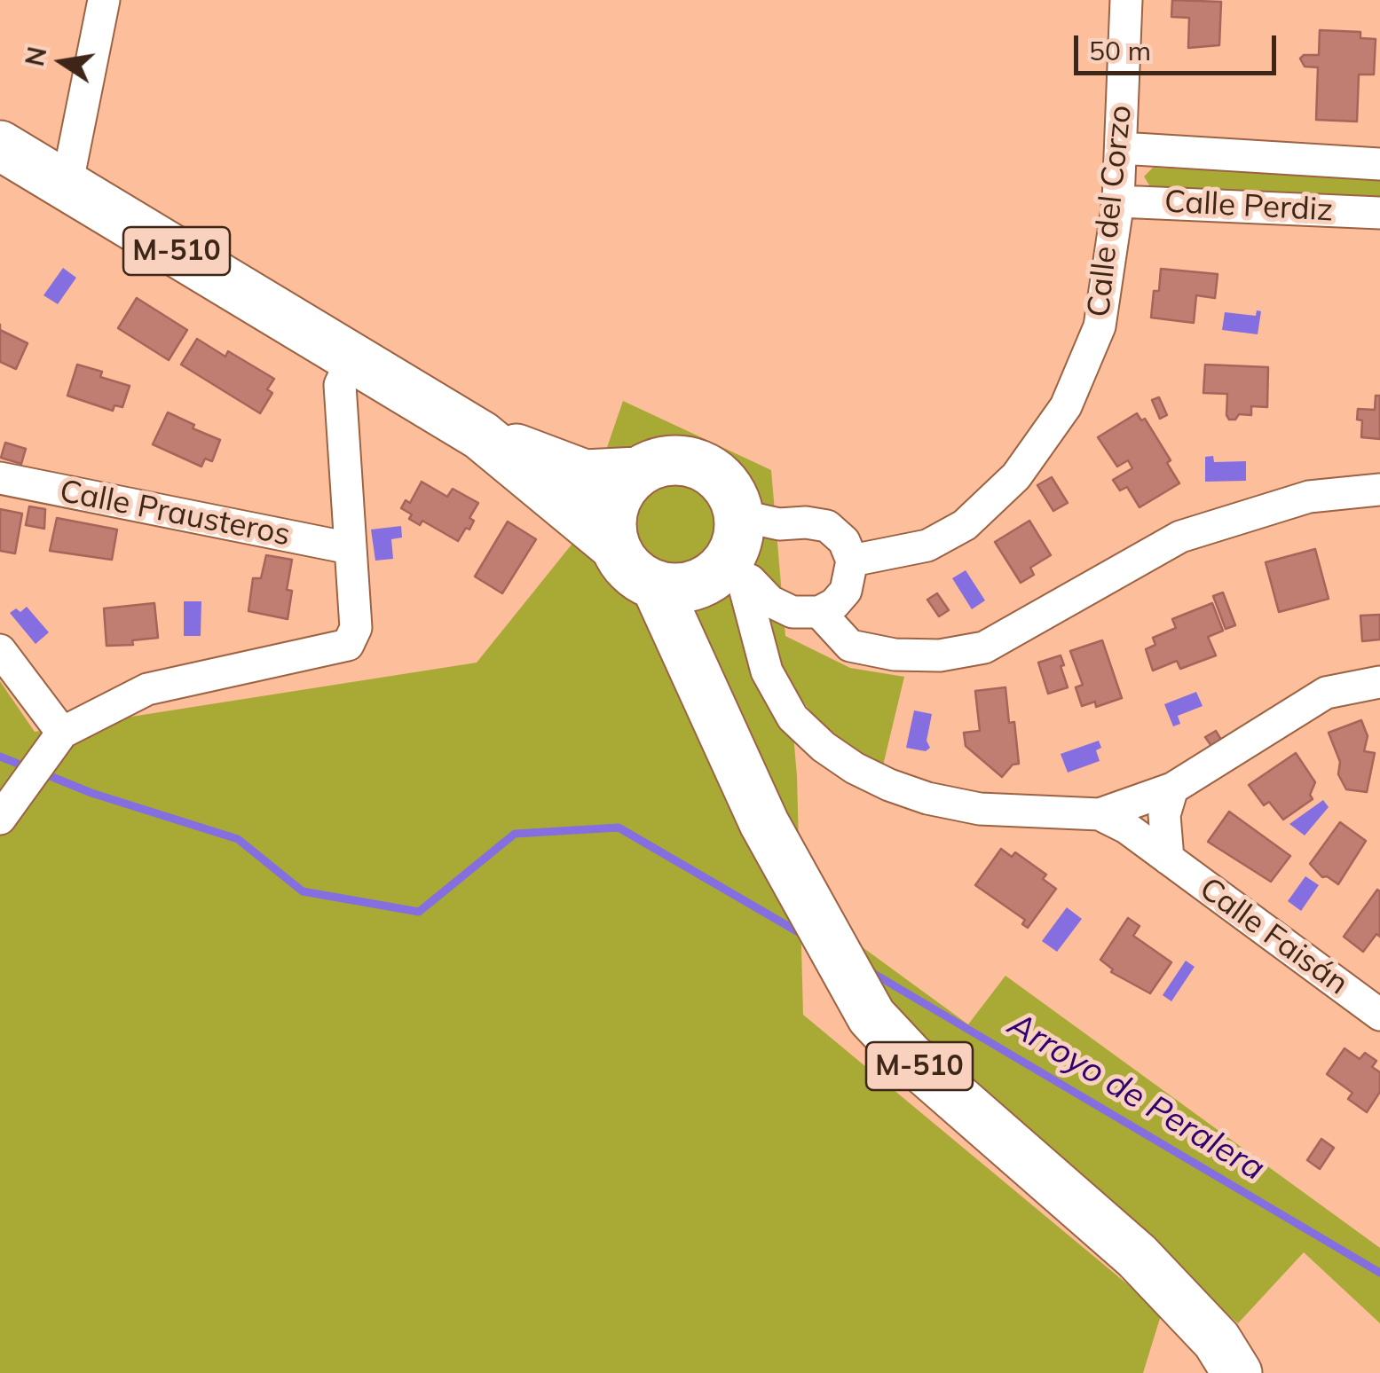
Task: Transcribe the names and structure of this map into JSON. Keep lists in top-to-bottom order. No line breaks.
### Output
{"streets":{"main road":["M-510"],"street":["Calle Perdiz","Calle del Corzo","Calle Prausteros","Calle Faisán"]},"crossings":[["Calle Perdiz","Calle del Corzo"]],"water":["Arroyo de Peralera"],"scale_bar":"50 m","north":"left"}
